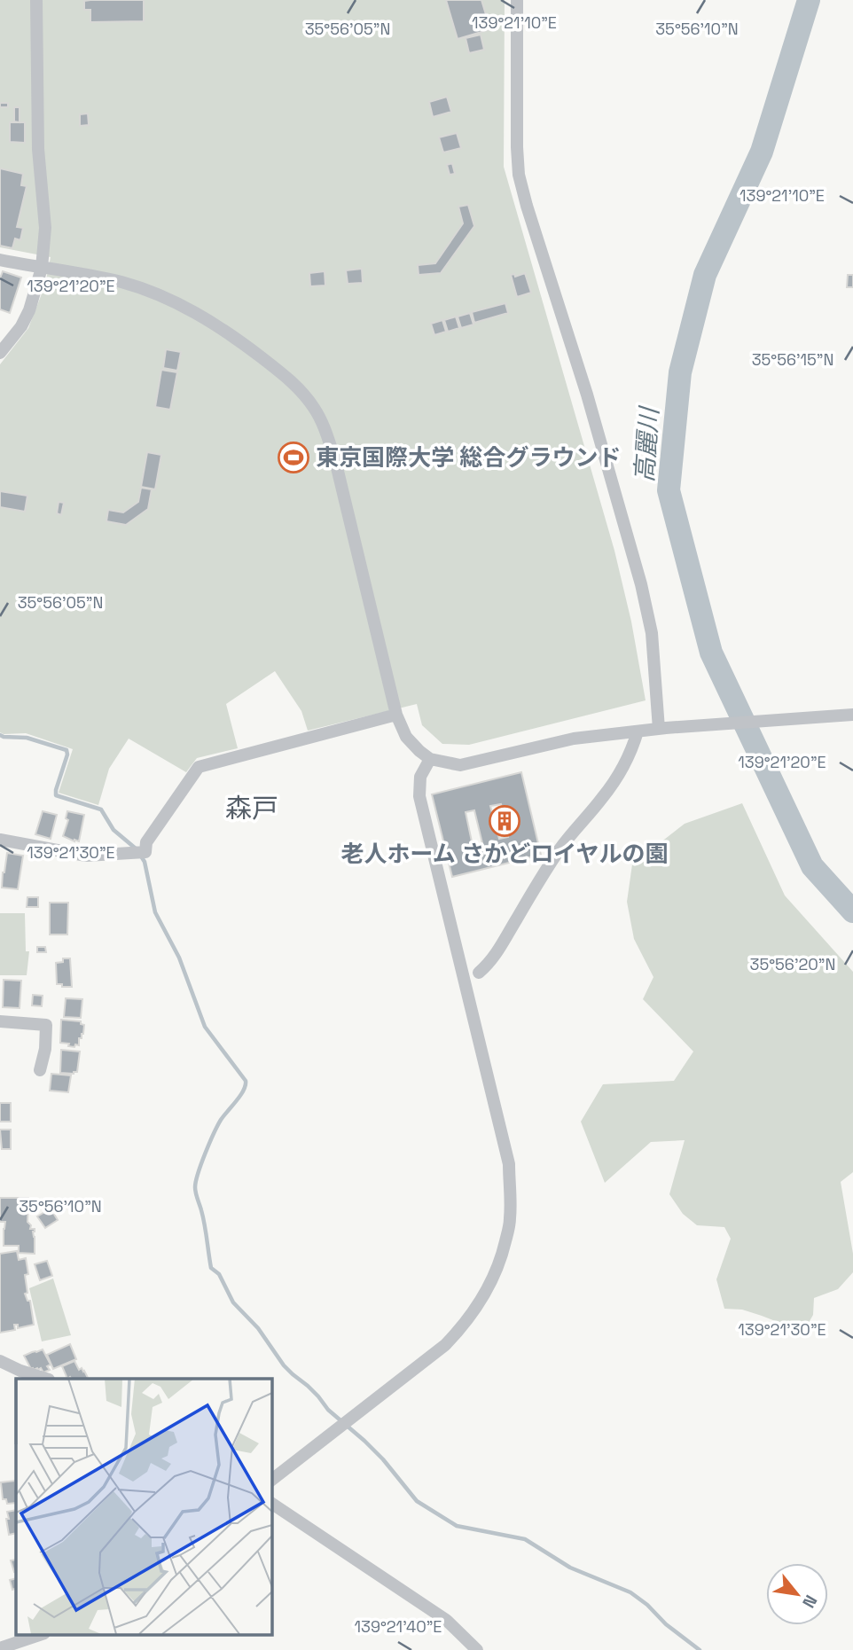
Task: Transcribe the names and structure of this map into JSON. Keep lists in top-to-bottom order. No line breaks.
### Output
{"districts":["森戸"],"water":["高麗川"],"places":{"sports":["東京国際大学 総合グラウンド"],"building":["老人ホーム さかどロイヤルの園"]},"north":"bottom right","coordinates":["139°21'10\"E","35°56'05\"N","35°56'10\"N","139°21'20\"E","35°56'15\"N","139°21'30\"E","35°56'20\"N","139°21'40\"E"]}
